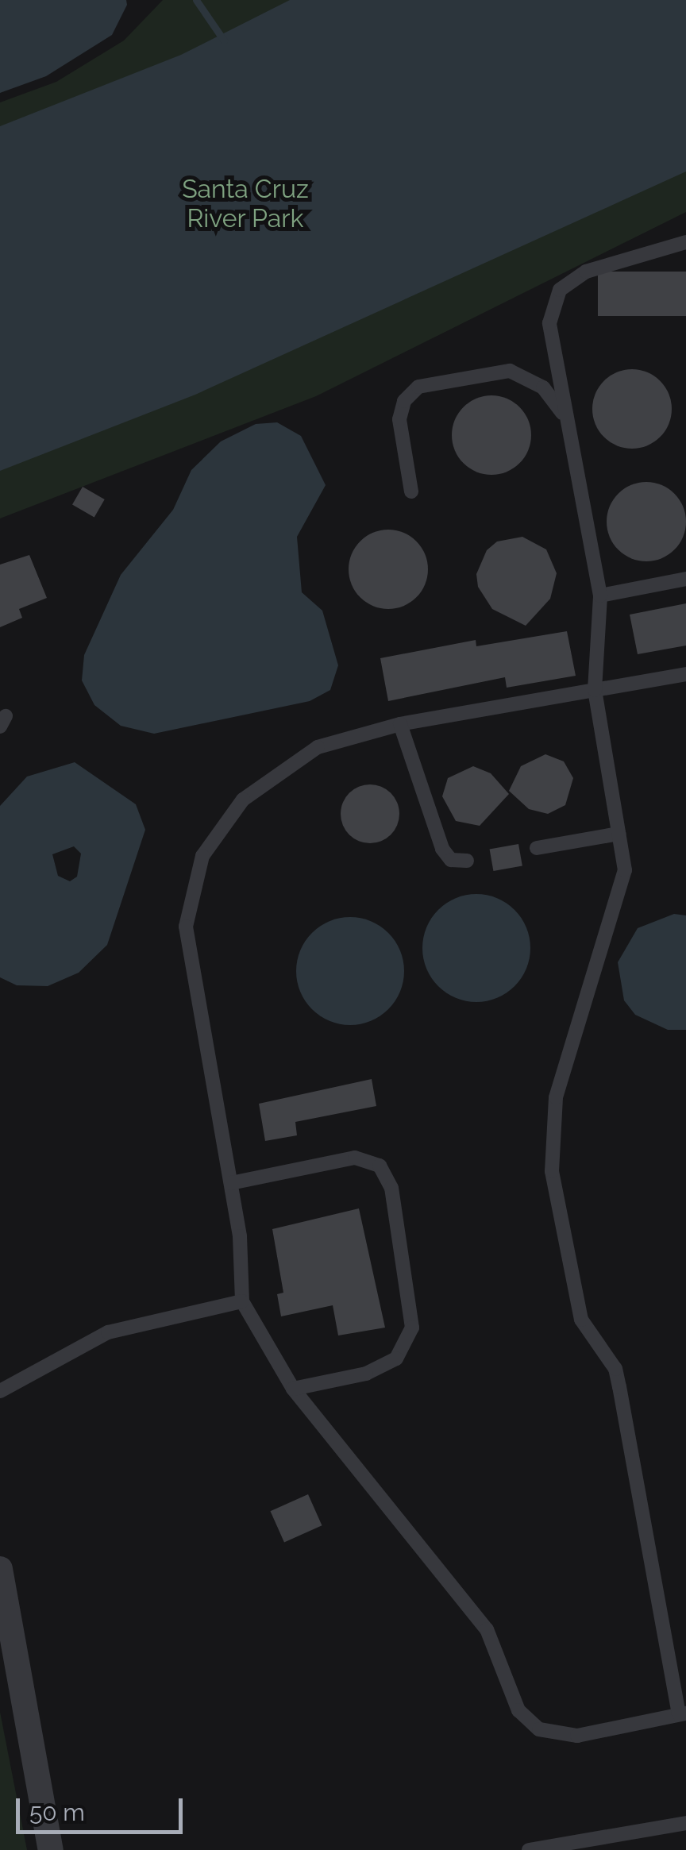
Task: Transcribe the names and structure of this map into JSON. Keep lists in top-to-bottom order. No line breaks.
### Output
{"parks":["Santa Cruz River Park"],"scale_bar":"50 m"}
